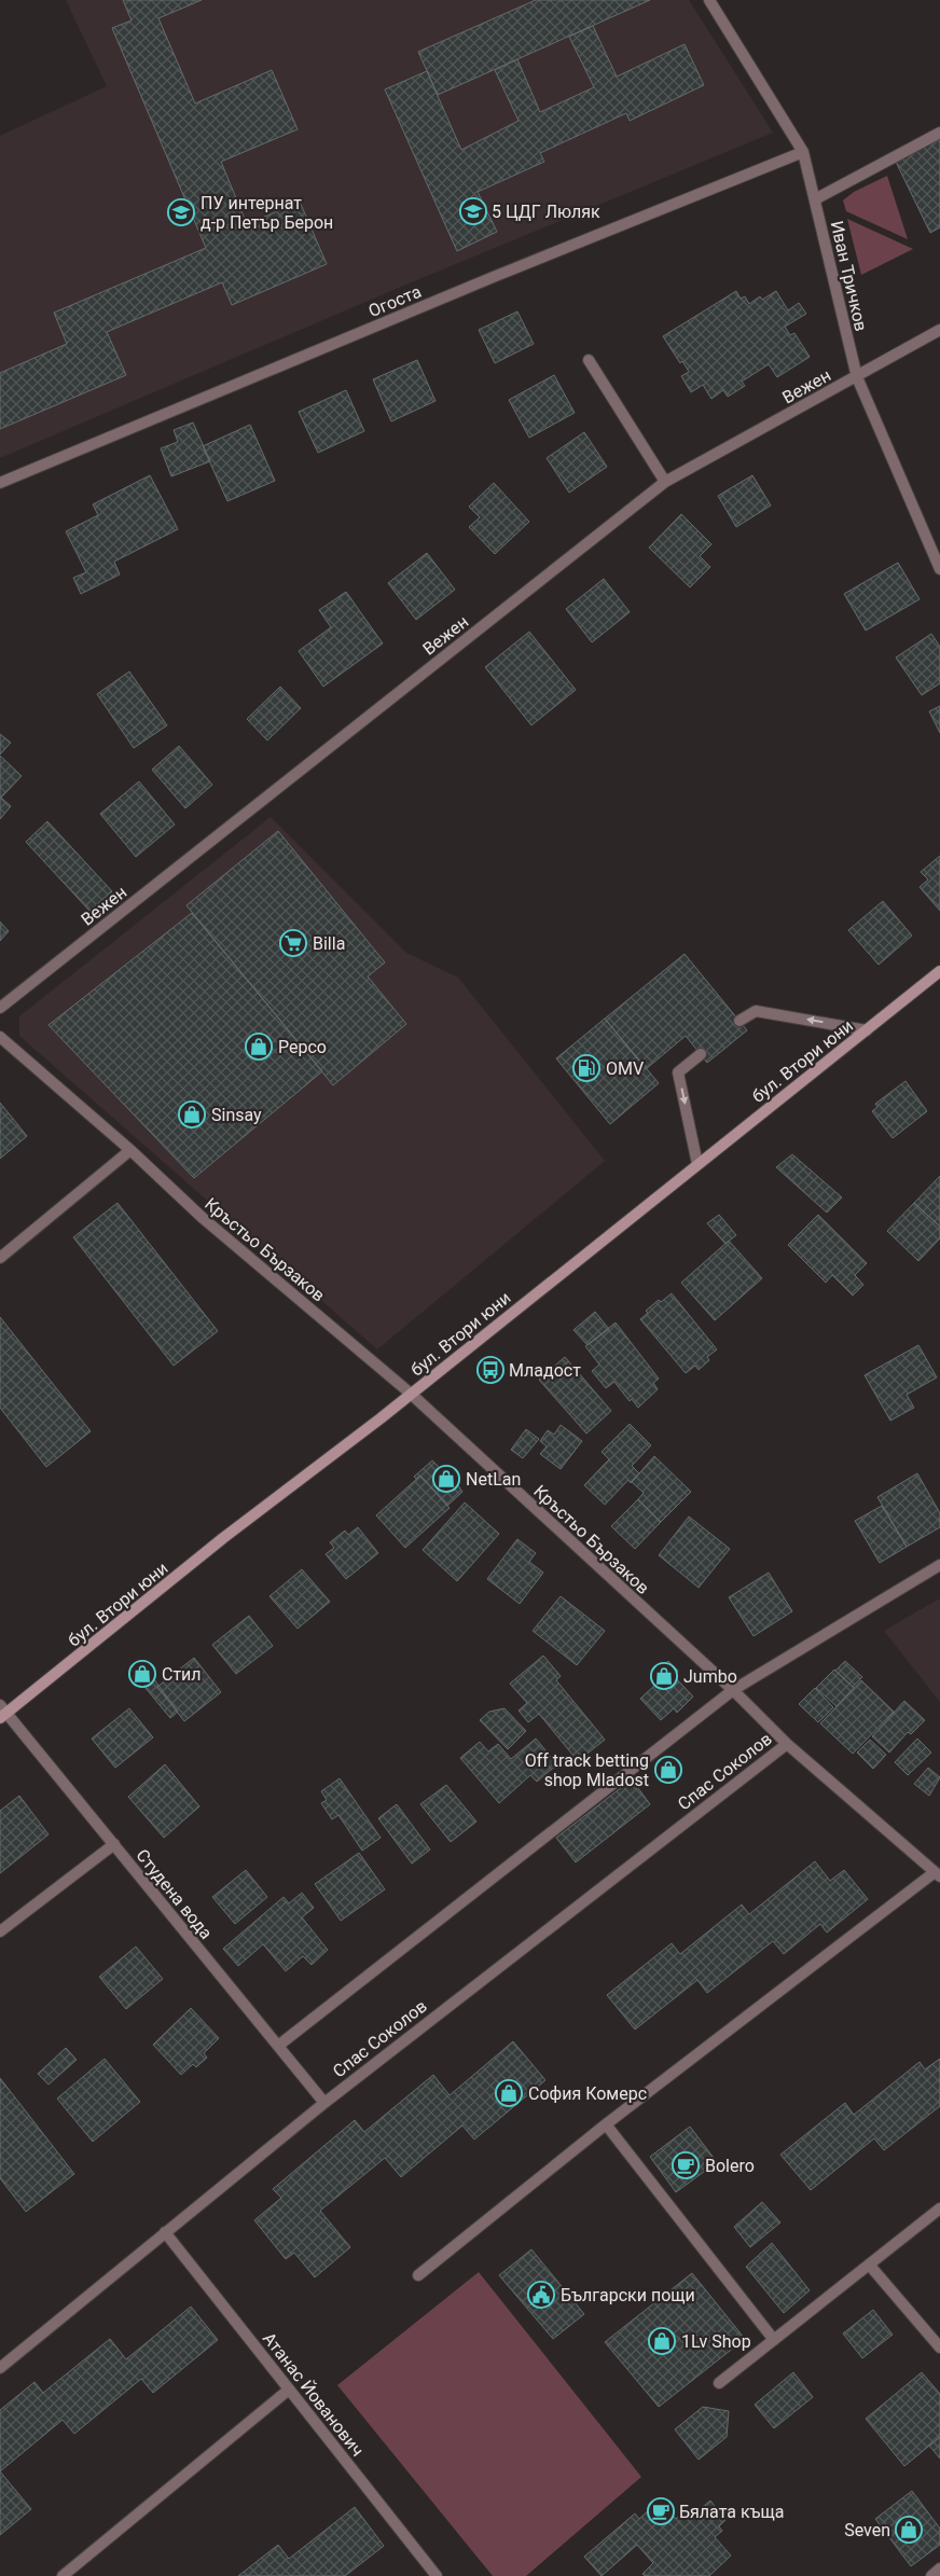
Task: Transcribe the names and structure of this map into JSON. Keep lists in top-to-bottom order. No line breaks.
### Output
{"streets":{"street":["Иван Тричков","Огоста","Вежен","бул. Втори юни","Кръстьо Бързаков","Спас Соколов","Студена вода","Атанас Йованович"]},"crossings":[["Иван Тричков","Огоста"],["Иван Тричков","Вежен"],["бул. Втори юни","Кръстьо Бързаков"],["бул. Втори юни","Студена вода"],["Кръстьо Бързаков","Спас Соколов"],["Спас Соколов","Студена вода"],["Спас Соколов","Атанас Йованович"]],"places":{"school or university":["5 ЦДГ Люляк","ПУ интернат д-р Петър Берон"],"supermarket":["Billa"],"shop":["Pepco","Sinsay","NetLan","Стил","Jumbo","Off track betting shop Mladost","София Комерс","1Lv Shop","Seven"],"fuel station":["OMV"],"bus stop":["Младост"],"cafe":["Bolero","Бялата къща"],"public building":["Български пощи"]}}
